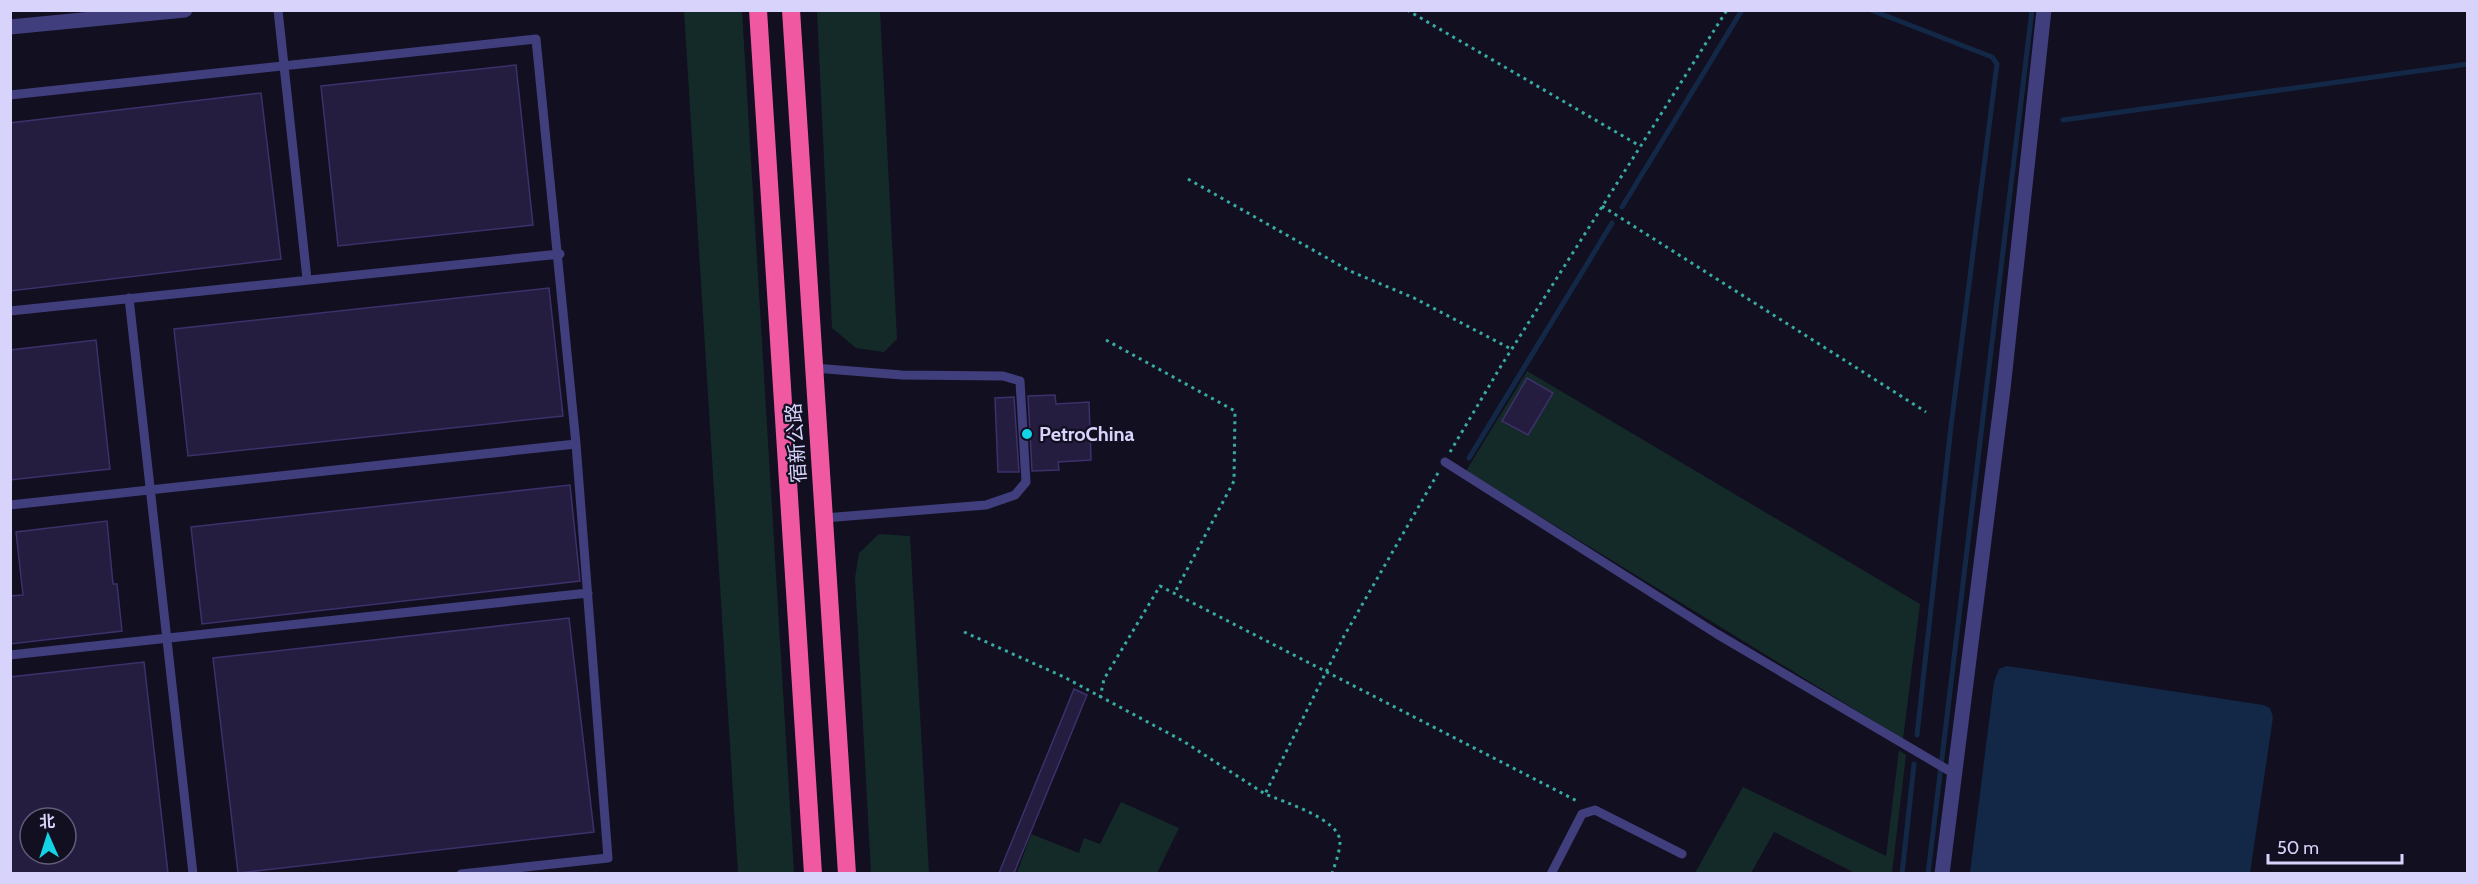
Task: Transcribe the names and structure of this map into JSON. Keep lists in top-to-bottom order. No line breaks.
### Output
{"streets":{"highway":["宿新公路"]},"places":["PetroChina"],"scale_bar":"50 m","north":"top"}
